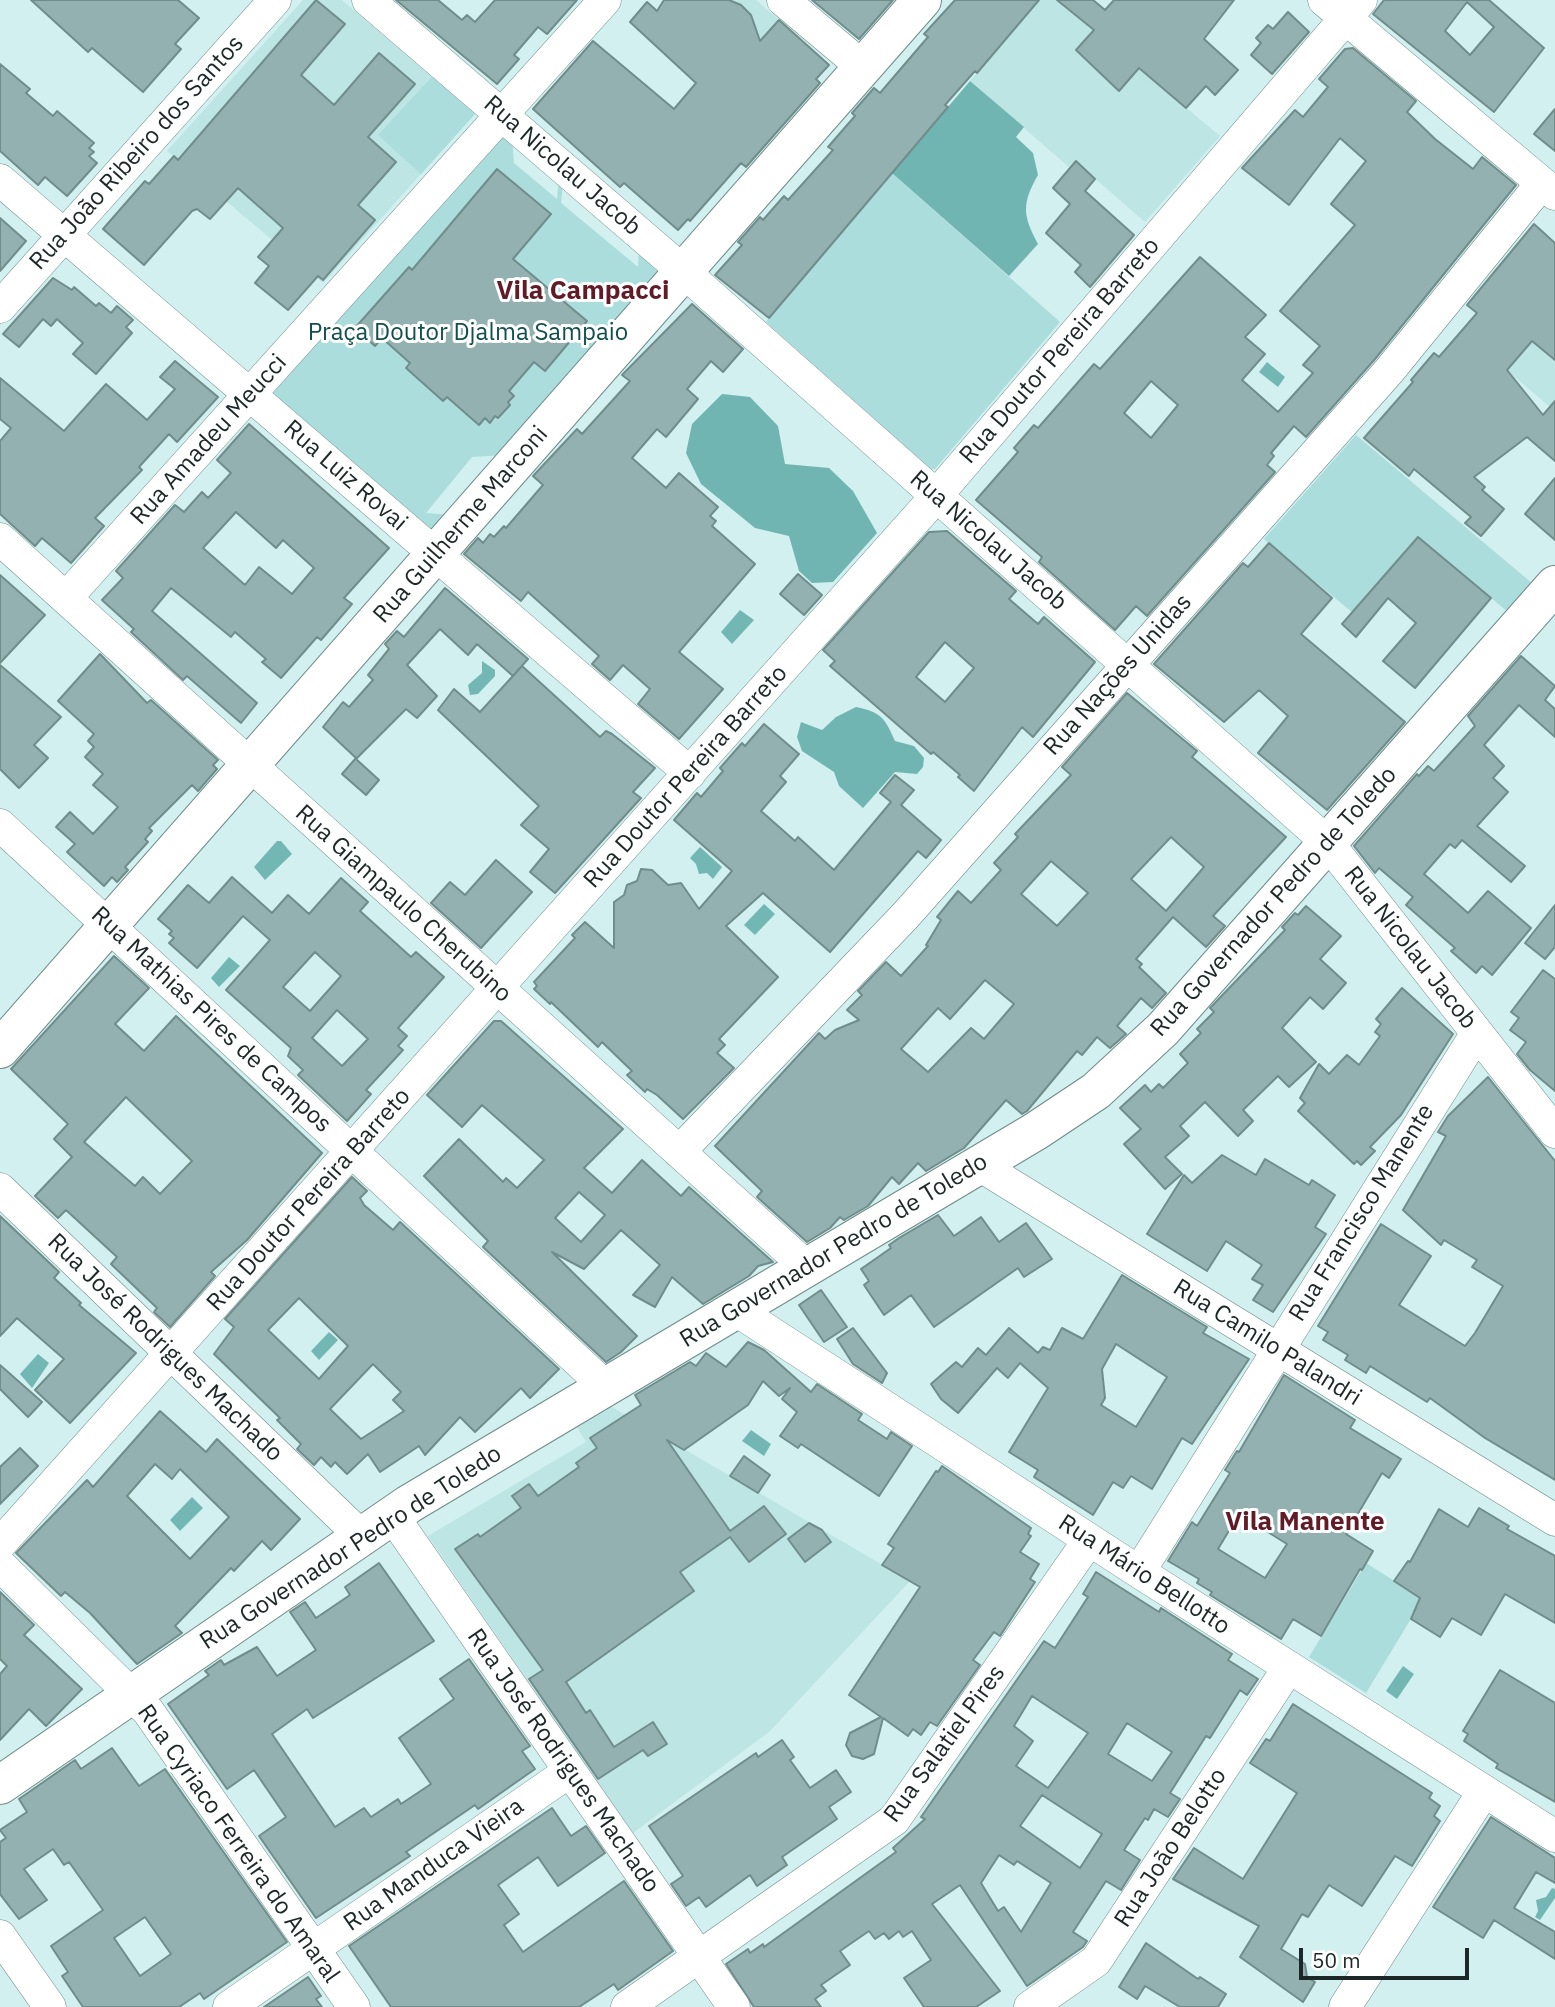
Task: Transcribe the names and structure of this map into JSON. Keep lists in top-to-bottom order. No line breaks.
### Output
{"streets":{"main road":["Rua Guilherme Marconi","Rua Governador Pedro de Toledo"],"street":["Rua João Ribeiro dos Santos","Rua Nicolau Jacob","Rua Doutor Pereira Barreto","Rua Amadeu Meucci","Rua Luiz Rovai","Rua Nações Unidas","Rua Giampaulo Cherubino","Rua Mathias Pires de Campos","Rua Francisco Manente","Rua Camilo Palandri","Rua José Rodrigues Machado","Rua Mário Bellotto","Rua Salatiel Pires","Rua Cyriaco Ferreira do Amaral","Rua João Belotto","Rua Manduca Vieira"]},"crossings":[["Rua João Ribeiro dos Santos","Rua Luiz Rovai"],["Rua Nicolau Jacob","Rua Doutor Pereira Barreto"],["Rua Nicolau Jacob","Rua Amadeu Meucci"],["Rua Nicolau Jacob","Rua Guilherme Marconi"],["Rua Nicolau Jacob","Rua Nações Unidas"],["Rua Nicolau Jacob","Rua Governador Pedro de Toledo"],["Rua Nicolau Jacob","Rua Francisco Manente"],["Rua Doutor Pereira Barreto","Rua Luiz Rovai"],["Rua Doutor Pereira Barreto","Rua Giampaulo Cherubino"],["Rua Doutor Pereira Barreto","Rua Mathias Pires de Campos"],["Rua Doutor Pereira Barreto","Rua José Rodrigues Machado"],["Rua Amadeu Meucci","Rua Luiz Rovai"],["Rua Amadeu Meucci","Rua Giampaulo Cherubino"],["Rua Luiz Rovai","Rua Guilherme Marconi"],["Rua Guilherme Marconi","Rua Giampaulo Cherubino"],["Rua Guilherme Marconi","Rua Mathias Pires de Campos"],["Rua Nações Unidas","Rua Giampaulo Cherubino"],["Rua Governador Pedro de Toledo","Rua Giampaulo Cherubino"],["Rua Governador Pedro de Toledo","Rua Mathias Pires de Campos"],["Rua Governador Pedro de Toledo","Rua Camilo Palandri"],["Rua Governador Pedro de Toledo","Rua José Rodrigues Machado"],["Rua Governador Pedro de Toledo","Rua Mário Bellotto"],["Rua Governador Pedro de Toledo","Rua Cyriaco Ferreira do Amaral"],["Rua Francisco Manente","Rua Camilo Palandri"],["Rua Francisco Manente","Rua Mário Bellotto"],["Rua José Rodrigues Machado","Rua Salatiel Pires"],["Rua José Rodrigues Machado","Rua Manduca Vieira"],["Rua Mário Bellotto","Rua Salatiel Pires"],["Rua Mário Bellotto","Rua João Belotto"],["Rua Cyriaco Ferreira do Amaral","Rua Manduca Vieira"]],"districts":["Vila Campacci","Vila Manente"],"parks":["Praça Doutor Djalma Sampaio"],"scale_bar":"50 m"}
